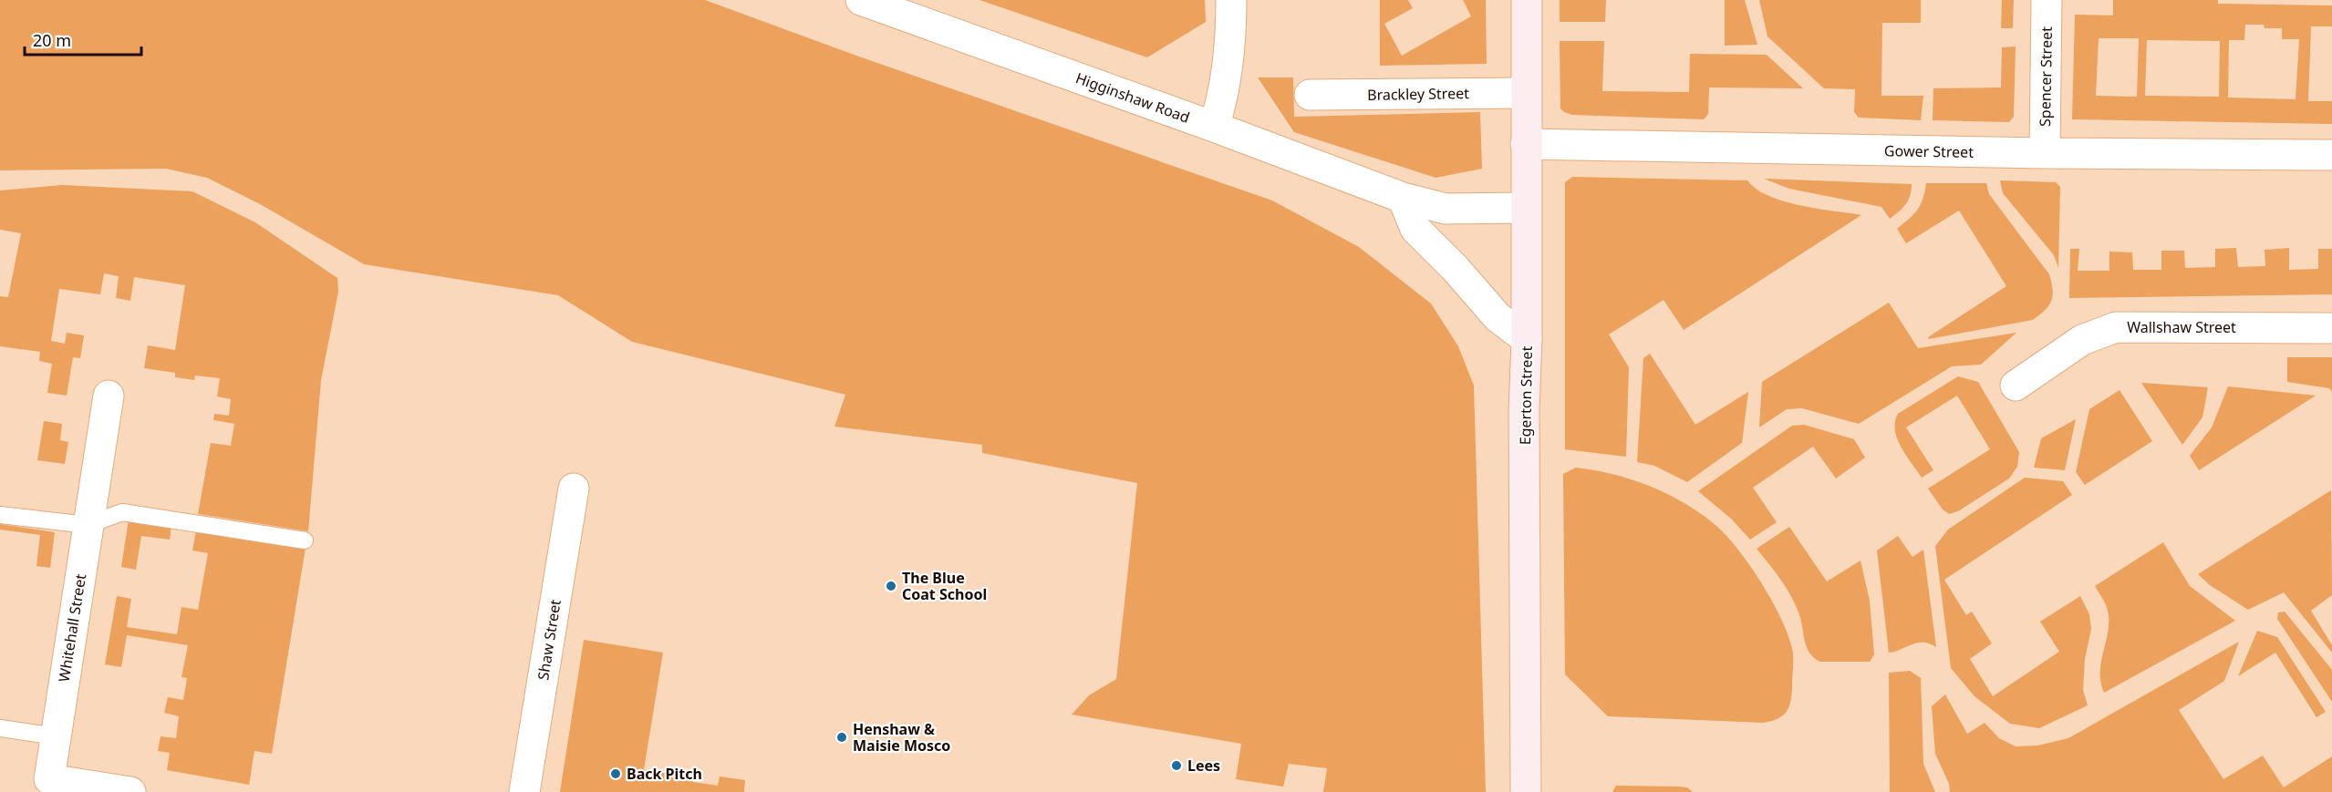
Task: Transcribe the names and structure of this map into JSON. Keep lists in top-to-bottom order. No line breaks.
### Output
{"streets":{"street":["Spencer Street","Brackley Street","Higginshaw Road","Gower Street","Wallshaw Street","Egerton Street","Whitehall Street","Shaw Street"]},"crossings":[["Spencer Street","Gower Street"],["Brackley Street","Egerton Street"],["Higginshaw Road","Egerton Street"],["Gower Street","Egerton Street"]],"places":["The Blue Coat School","Henshaw & Maisie Mosco","Lees","Back Pitch"],"scale_bar":"20 m"}
